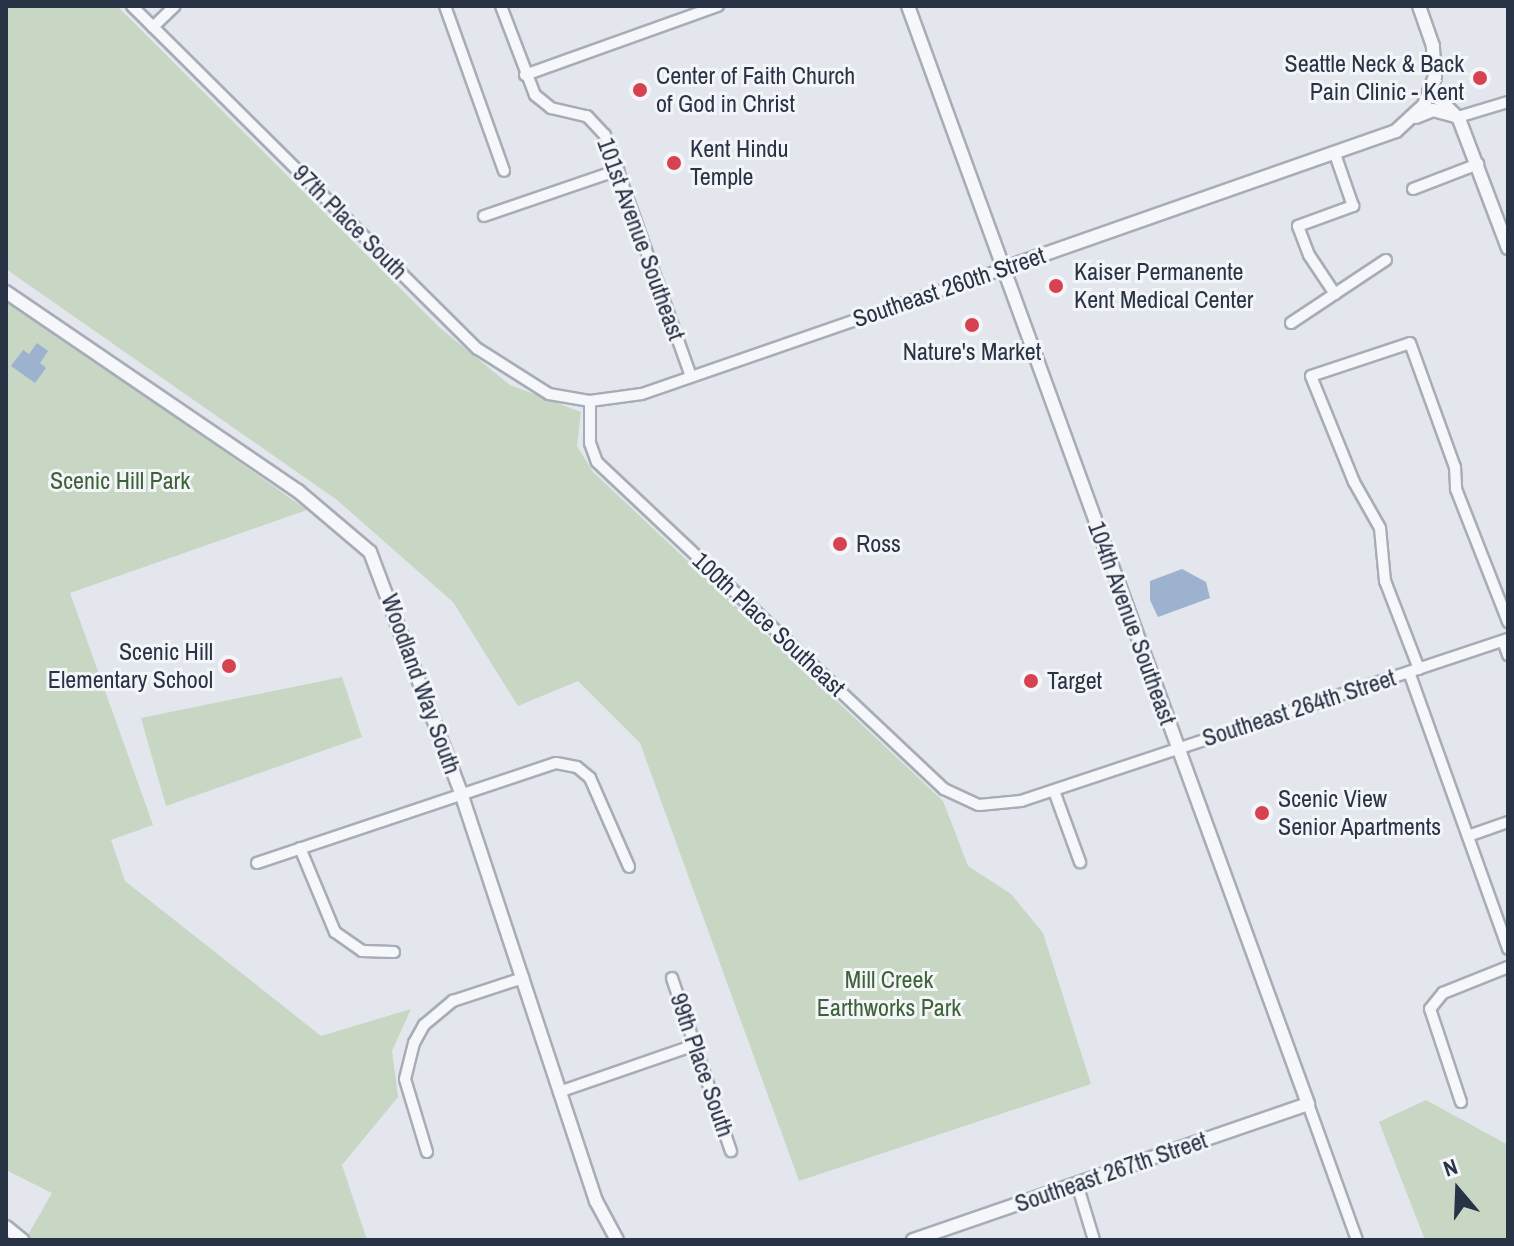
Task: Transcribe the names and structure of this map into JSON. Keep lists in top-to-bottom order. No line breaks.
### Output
{"streets":{"street":["97th Place South","101st Avenue Southeast","Southeast 260th Street","104th Avenue Southeast","100th Place Southeast","Woodland Way South","Southeast 264th Street","99th Place South","Southeast 267th Street"]},"crossings":[["97th Place South","Southeast 260th Street"],["97th Place South","100th Place Southeast"],["101st Avenue Southeast","Southeast 260th Street"],["Southeast 260th Street","104th Avenue Southeast"],["Southeast 260th Street","100th Place Southeast"],["104th Avenue Southeast","Southeast 264th Street"],["104th Avenue Southeast","Southeast 267th Street"],["100th Place Southeast","Southeast 264th Street"]],"parks":["Scenic Hill Park","Mill Creek Earthworks Park"],"places":["Seattle Neck & Back Pain Clinic - Kent","Center of Faith Church of God in Christ","Kent Hindu Temple","Kaiser Permanente Kent Medical Center","Nature's Market","Ross","Scenic Hill Elementary School","Target","Scenic View Senior Apartments"],"north":"top"}
